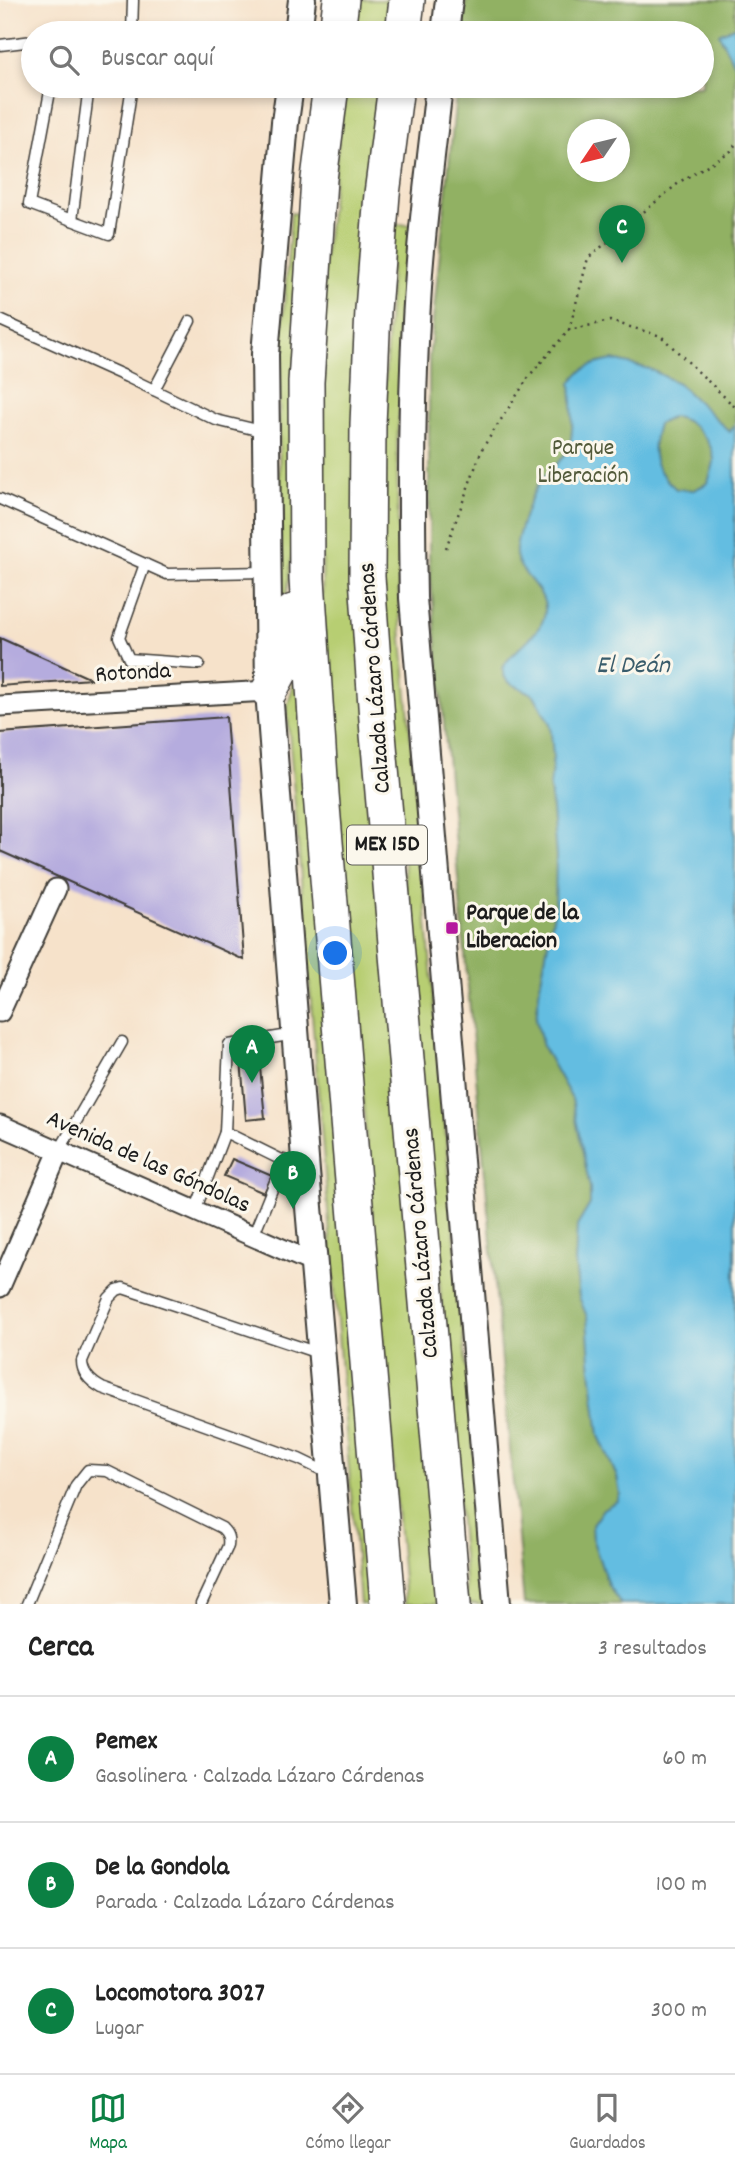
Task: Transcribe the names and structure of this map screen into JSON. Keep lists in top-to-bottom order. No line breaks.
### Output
{"streets":{"highway":["Calzada Lázaro Cárdenas","MEX 15D"],"street":["Rotonda","Avenida de las Góndolas"]},"water":["El Deán"],"parks":["Parque Liberación"],"places":{"transit":["Parque de la Liberacion"]},"north":"bottom left","page":{"search":"Buscar aquí","pins":["C","A","B"],"heading":["Cerca","3 resultados"],"list":[{"mark":"A","name":"Pemex","note":"Gasolinera · Calzada Lázaro Cárdenas","value":"60 m"},{"mark":"B","name":"De la Gondola","note":"Parada · Calzada Lázaro Cárdenas","value":"100 m"},{"mark":"C","name":"Locomotora 3027","note":"Lugar","value":"300 m"}],"nav":["Mapa","Cómo llegar","Guardados"]}}
